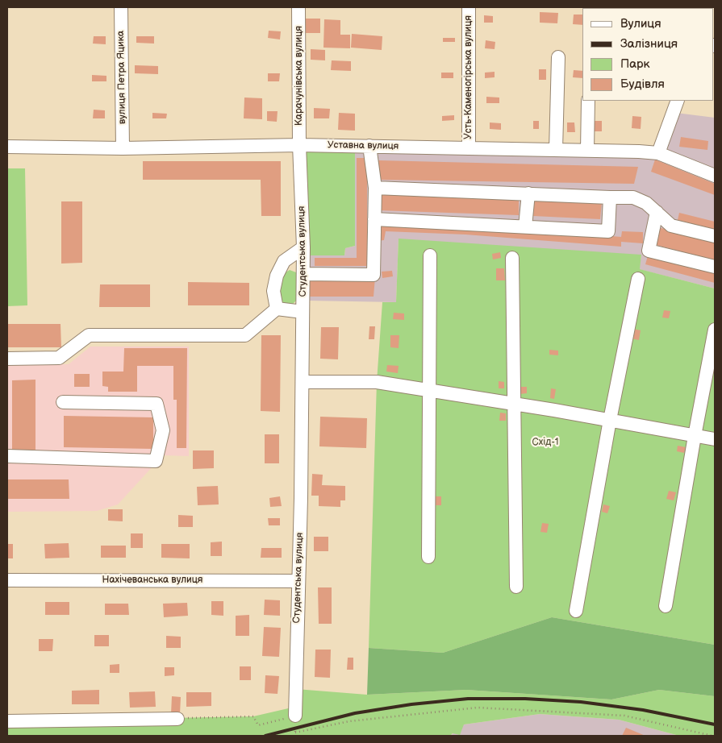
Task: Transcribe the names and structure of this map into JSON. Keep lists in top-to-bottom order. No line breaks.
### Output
{"streets":{"street":["Карачунівська вулиця","вулиця Петра Яцика","Усть-Каменогірська вулиця","Уставна вулиця","Студентська вулиця","Нахічеванська вулиця"]},"crossings":[["Карачунівська вулиця","Уставна вулиця"],["Карачунівська вулиця","Студентська вулиця"],["вулиця Петра Яцика","Уставна вулиця"],["Усть-Каменогірська вулиця","Уставна вулиця"],["Уставна вулиця","Студентська вулиця"],["Студентська вулиця","Нахічеванська вулиця"]],"parks":["Схід-1"],"legend":["Вулиця","Залізниця","Парк","Будівля"]}
